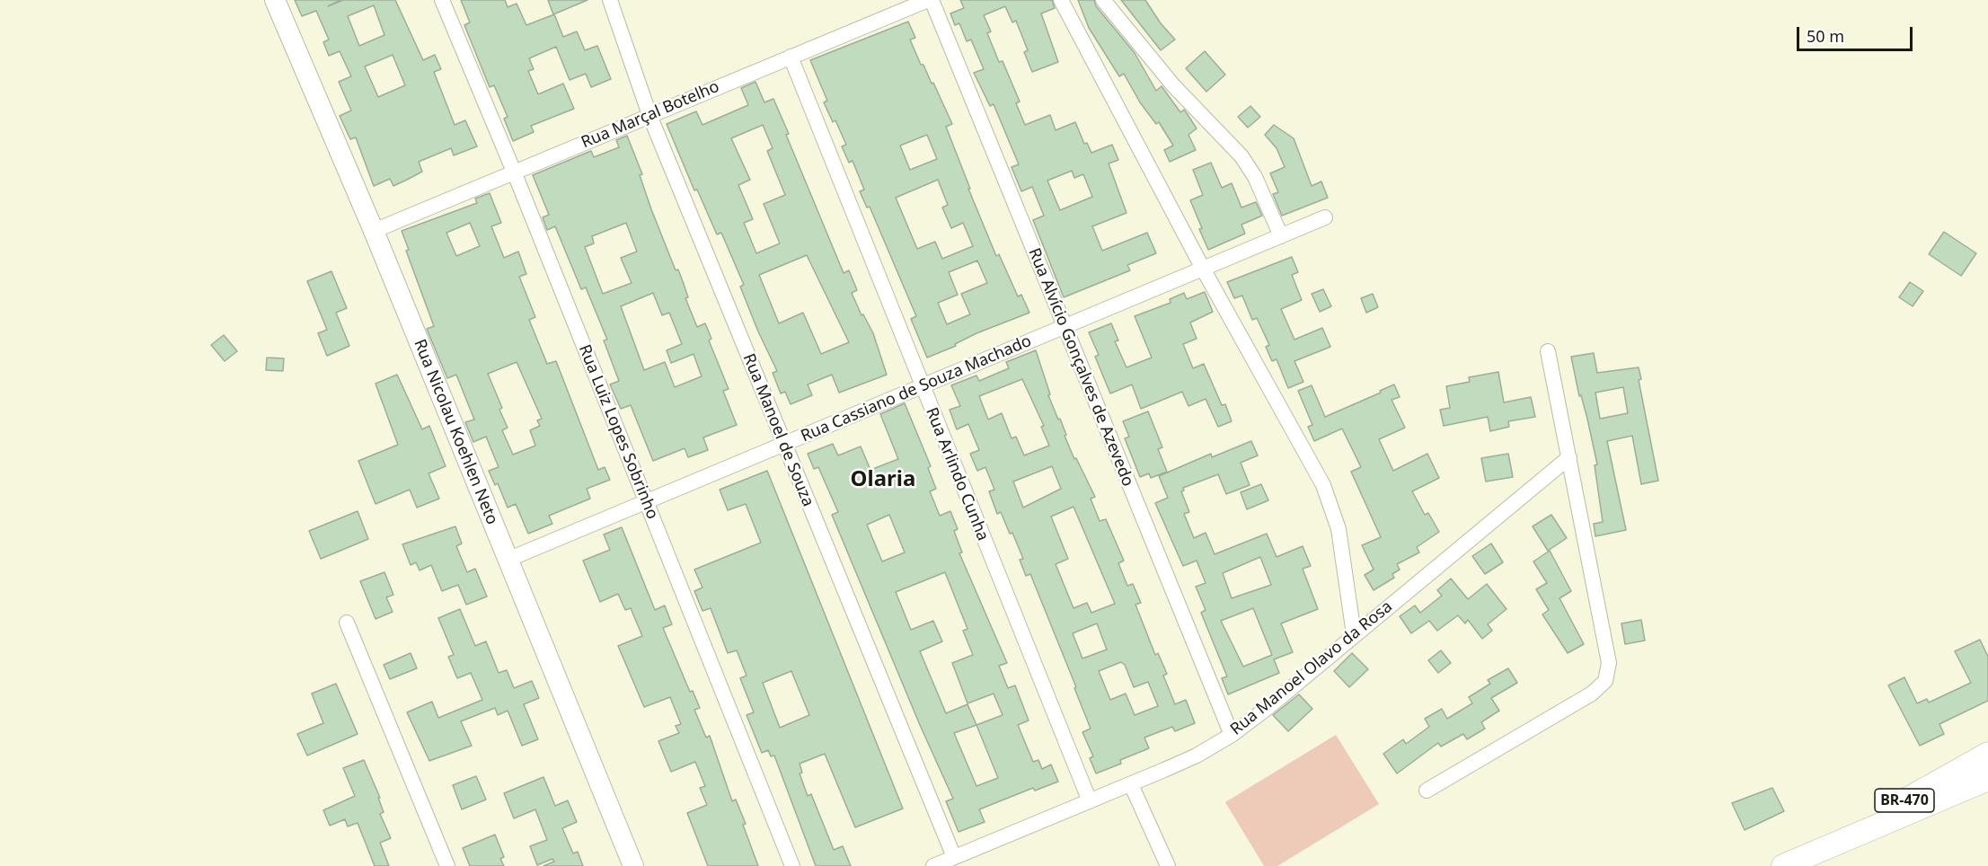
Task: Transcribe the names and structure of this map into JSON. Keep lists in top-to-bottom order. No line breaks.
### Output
{"streets":{"main road":["Rua Nicolau Koehlen Neto","BR-470"],"street":["Rua Marçal Botelho","Rua Alvício Gonçalves de Azevedo","Rua Cassiano de Souza Machado","Rua Manoel de Souza","Rua Luiz Lopes Sobrinho","Rua Arlindo Cunha","Rua Manoel Olavo da Rosa"]},"crossings":[["Rua Marçal Botelho","Rua Manoel de Souza"],["Rua Marçal Botelho","Rua Nicolau Koehlen Neto"],["Rua Marçal Botelho","Rua Luiz Lopes Sobrinho"],["Rua Marçal Botelho","Rua Arlindo Cunha"],["Rua Alvício Gonçalves de Azevedo","Rua Cassiano de Souza Machado"],["Rua Alvício Gonçalves de Azevedo","Rua Manoel Olavo da Rosa"],["Rua Cassiano de Souza Machado","Rua Manoel de Souza"],["Rua Cassiano de Souza Machado","Rua Nicolau Koehlen Neto"],["Rua Cassiano de Souza Machado","Rua Luiz Lopes Sobrinho"],["Rua Cassiano de Souza Machado","Rua Arlindo Cunha"],["Rua Manoel de Souza","Rua Manoel Olavo da Rosa"],["Rua Arlindo Cunha","Rua Manoel Olavo da Rosa"]],"districts":["Olaria"],"scale_bar":"50 m"}
